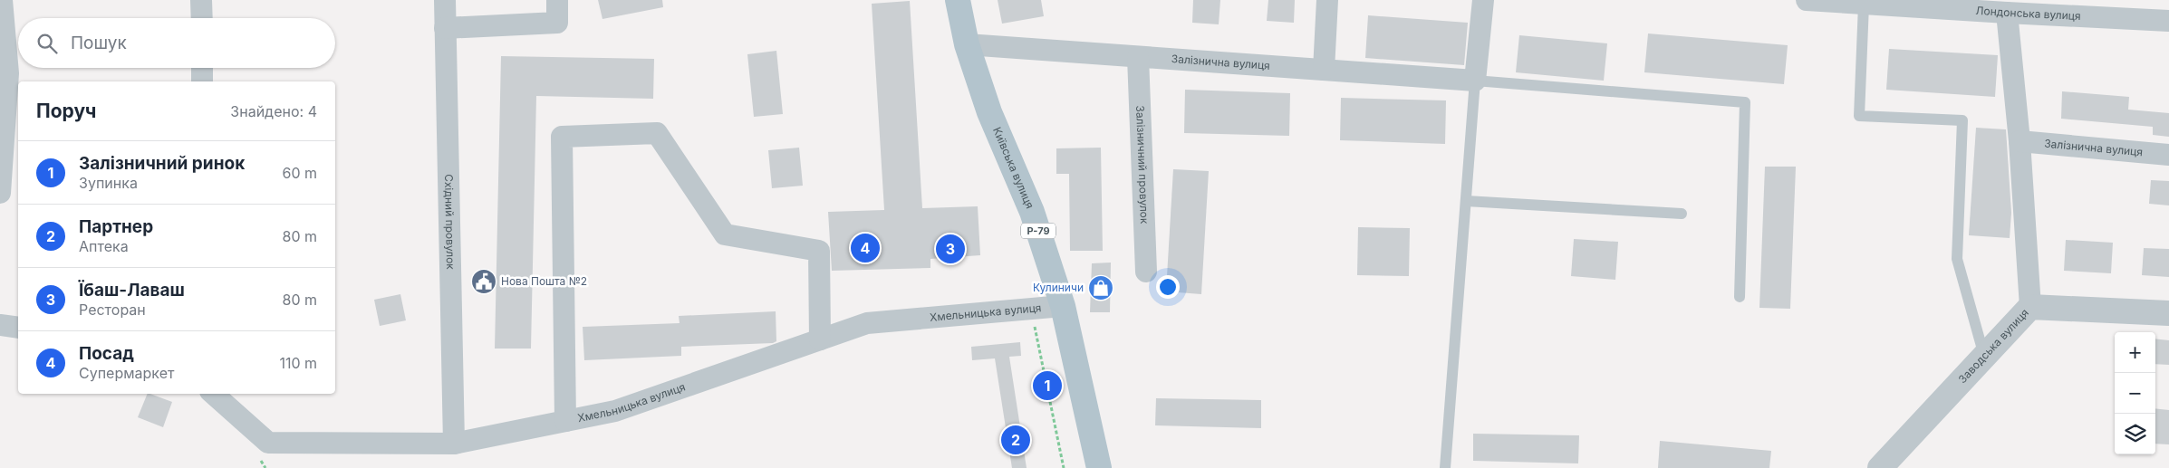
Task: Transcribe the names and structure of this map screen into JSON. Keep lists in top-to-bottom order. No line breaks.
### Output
{"streets":{"main road":["Київська вулиця","Р-79"],"street":["Лондонська вулиця","Залізнична вулиця","Залізничний провулок","Східний провулок","Хмельницька вулиця","Заводська вулиця"]},"crossings":[["Залізнична вулиця","Залізничний провулок"],["Залізнична вулиця","Київська вулиця"],["Київська вулиця","Хмельницька вулиця"],["Східний провулок","Хмельницька вулиця"]],"places":{"public building":["Нова Пошта №2"],"shop":["Кулиничи"]},"page":{"search":"Пошук","heading":["Поруч","Знайдено: 4"],"list":[{"mark":"1","name":"Залізничний ринок","note":"Зупинка","value":"60 m"},{"mark":"2","name":"Партнер","note":"Аптека","value":"80 m"},{"mark":"3","name":"Їбаш-Лаваш","note":"Ресторан","value":"80 m"},{"mark":"4","name":"Посад","note":"Супермаркет","value":"110 m"}],"pins":["4","3","1","2"],"map_buttons":["+","−"]}}
